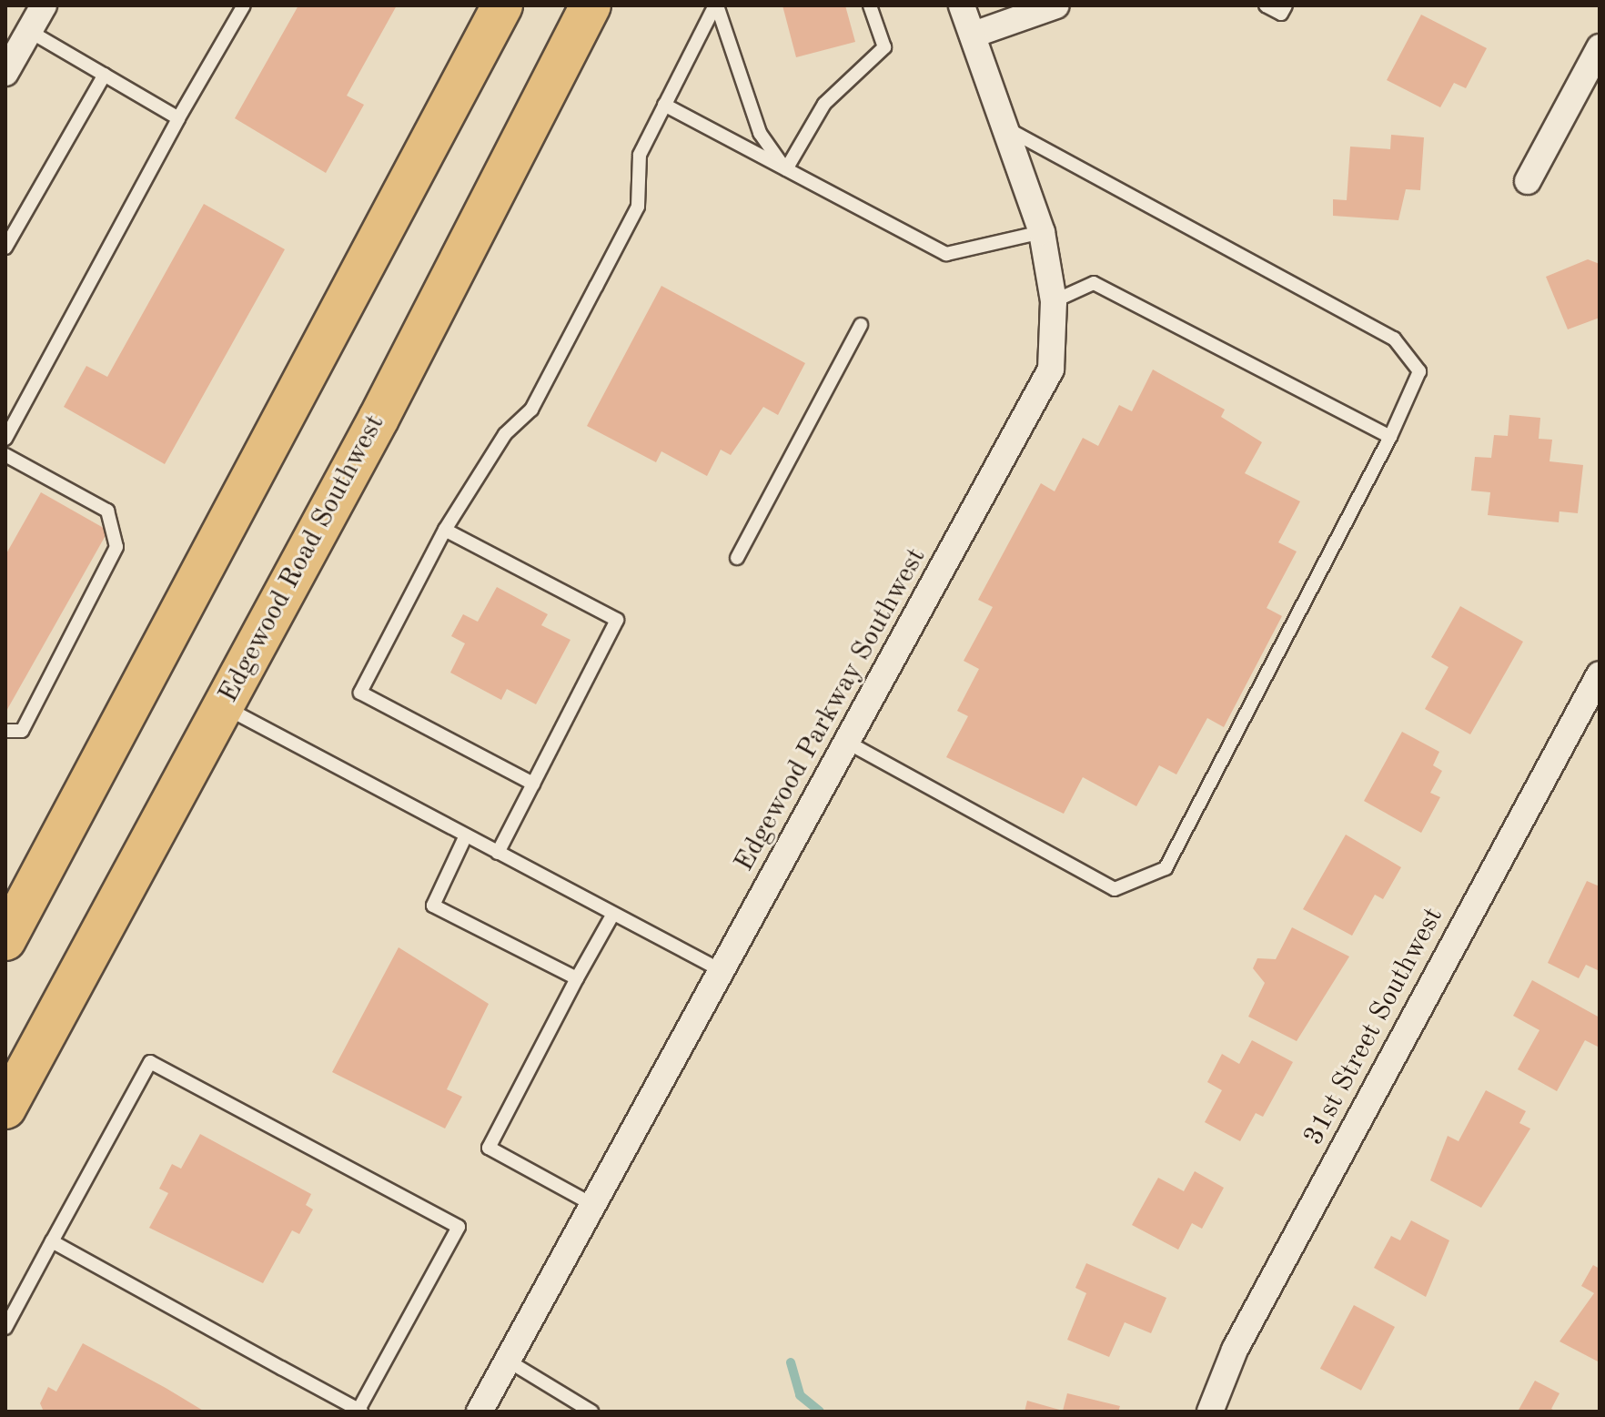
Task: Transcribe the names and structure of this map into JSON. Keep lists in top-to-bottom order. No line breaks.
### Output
{"streets":{"main road":["Edgewood Road Southwest"],"street":["Edgewood Parkway Southwest","31st Street Southwest"]}}
